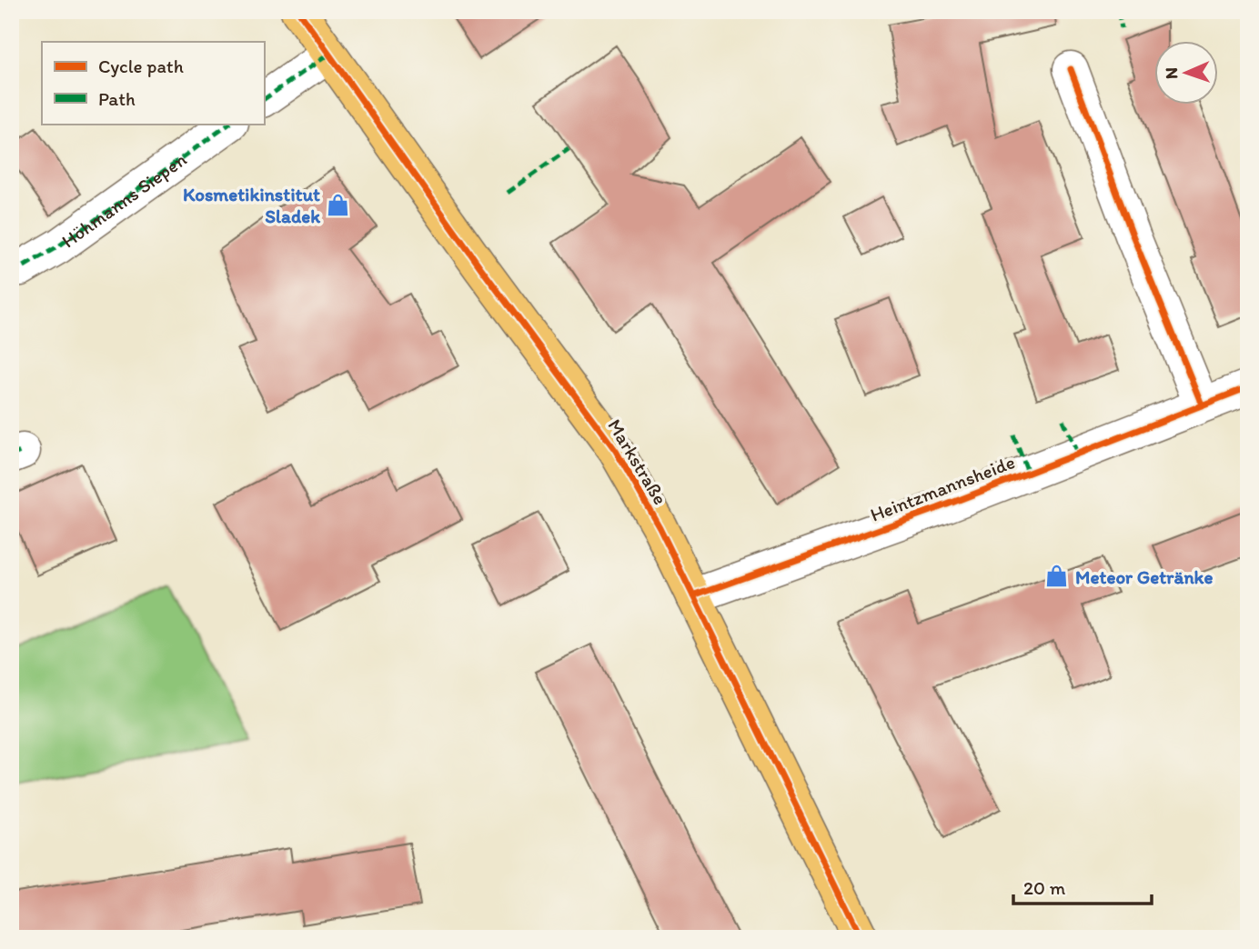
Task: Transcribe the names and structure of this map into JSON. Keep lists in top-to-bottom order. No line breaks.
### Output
{"streets":{"main road":["Markstraße"],"street":["Höhmanns Siepen","Heintzmannsheide"]},"crossings":[["Markstraße","Heintzmannsheide"]],"places":{"shop":["Kosmetikinstitut Sladek","Meteor Getränke"]},"legend":["Cycle path","Path"],"scale_bar":"20 m","north":"left"}
